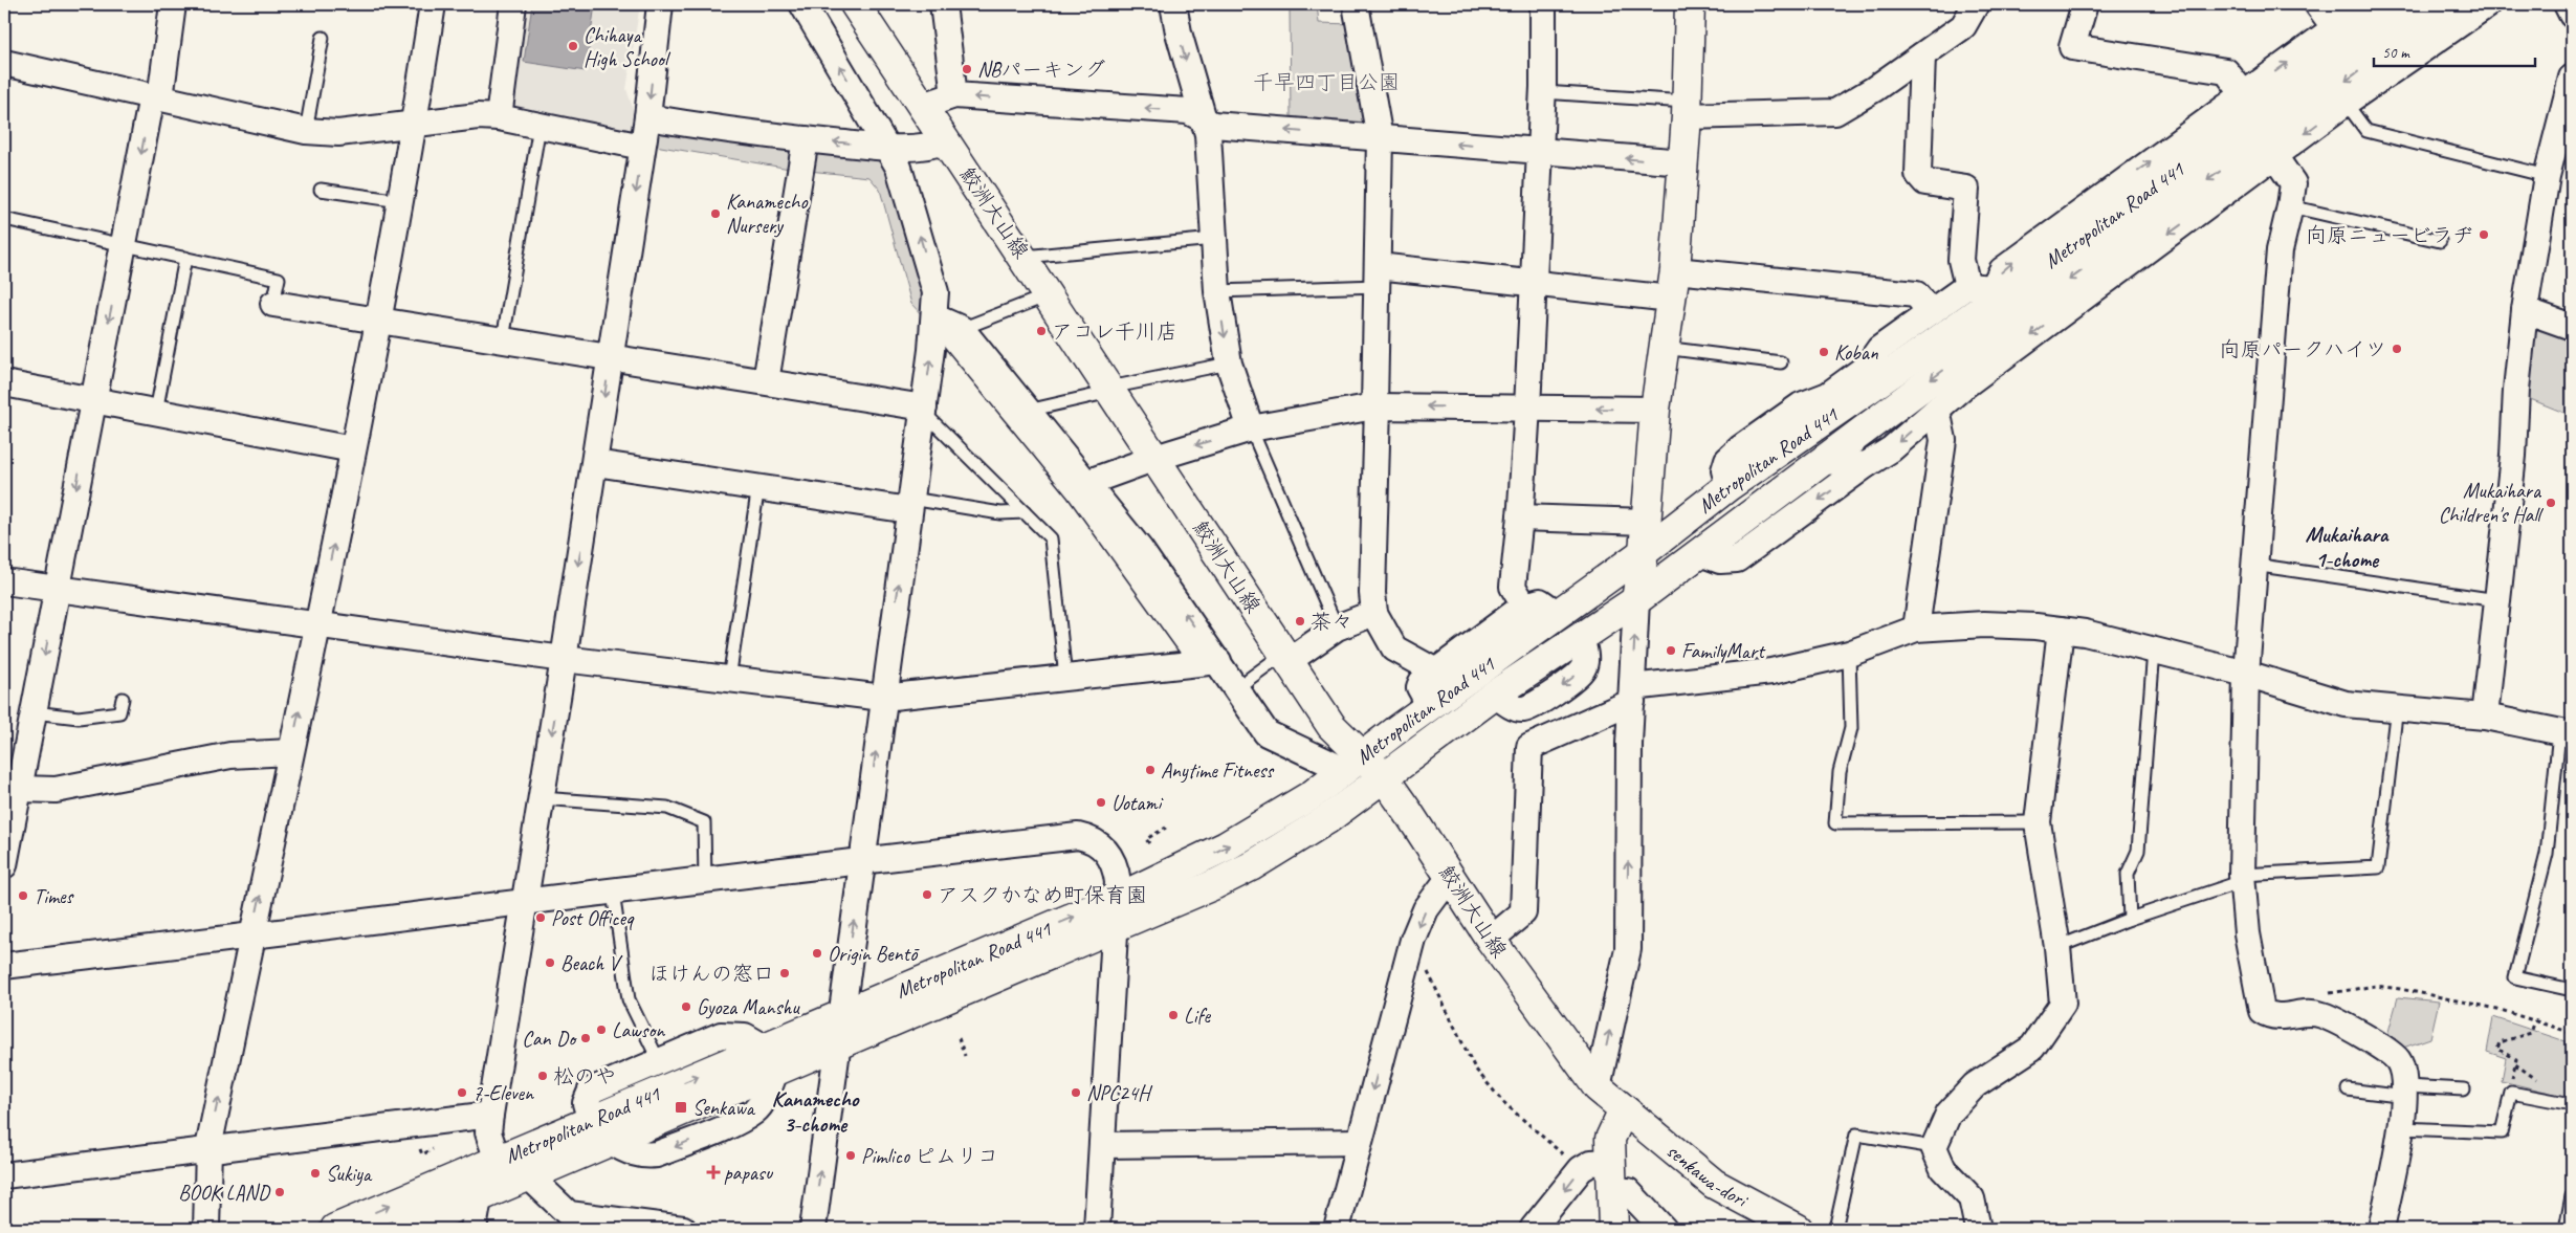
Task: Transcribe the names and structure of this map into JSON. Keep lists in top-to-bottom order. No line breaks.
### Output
{"streets":{"main road":["鮫洲大山線","Metropolitan Road 441","senkawa-dori"]},"crossings":[["鮫洲大山線","Metropolitan Road 441"],["鮫洲大山線","senkawa-dori"]],"districts":["Mukaihara 1-chome","Kanamecho 3-chome"],"parks":["千早四丁目公園"],"places":{"other":["Chihaya High School","NBパーキング","Kanamecho Nursery","向原ニュービラヂ","アコレ千川店","向原パークハイツ","Koban","Mukaihara Children's Hall","茶々","FamilyMart","Anytime Fitness","Uotami","アスクかなめ町保育園","Times","Post Officeq","Origin Bentō","Beach V","ほけんの窓口","Gyoza Manshu","Life","Lawson","Can Do","松のや","7-Eleven","NPC24H","Pimlico ピムリコ","Sukiya","BOOK LAND"],"transit":["Senkawa"],"health":["papasu"]},"scale_bar":"50 m"}
